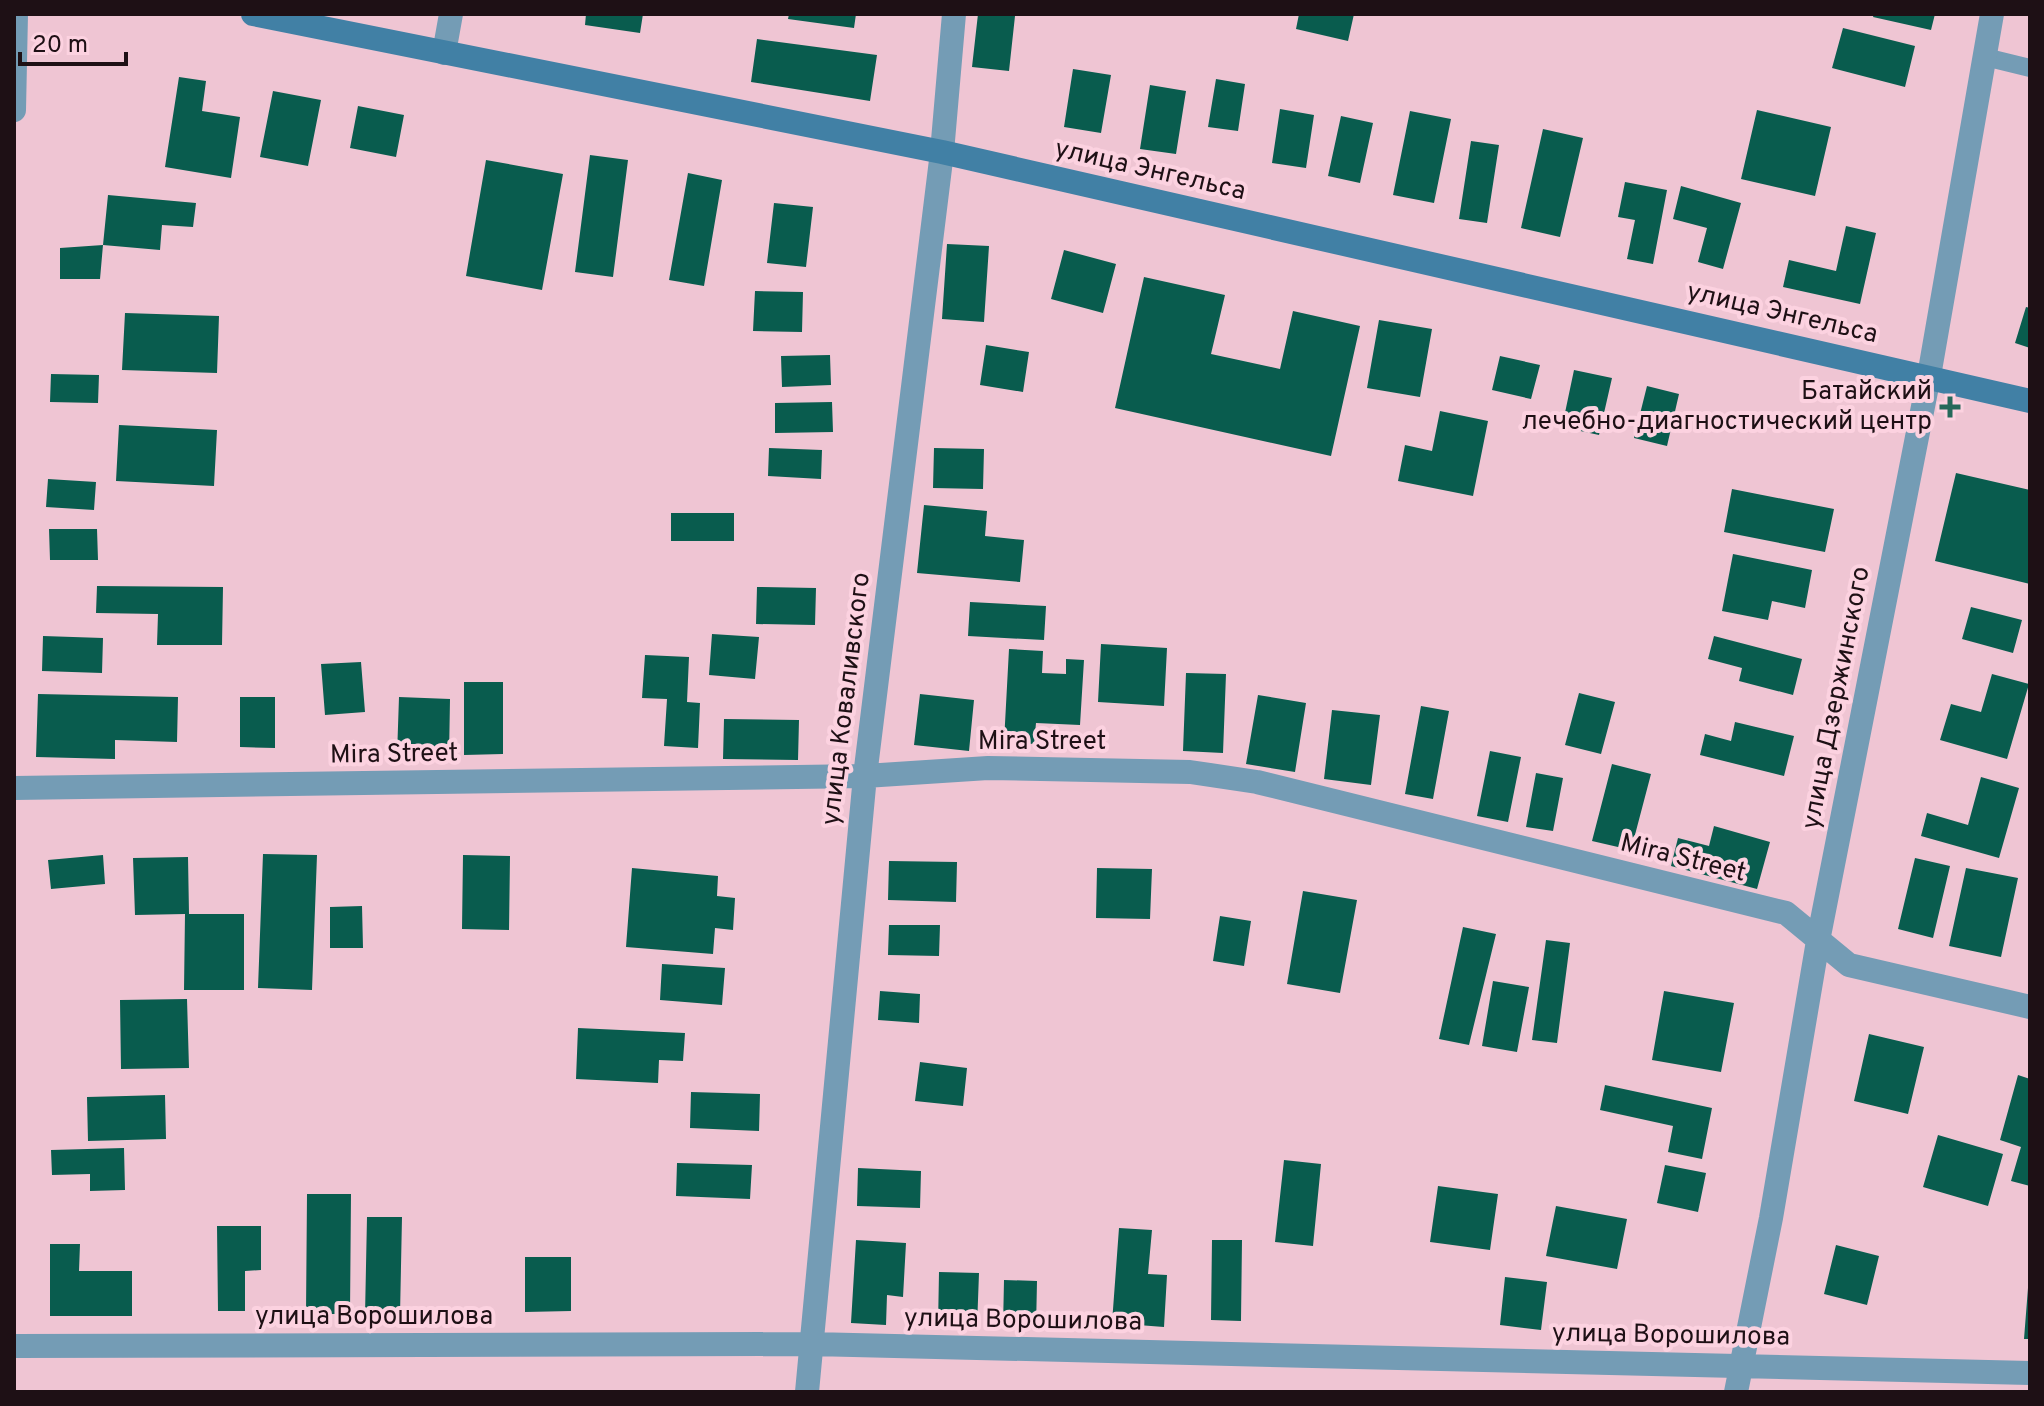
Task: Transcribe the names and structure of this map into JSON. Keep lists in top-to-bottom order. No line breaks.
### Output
{"streets":{"main road":["улица Энгельса"],"street":["улица Дзержинского","улица Коваливского","Mira Street","улица Ворошилова"]},"crossings":[["улица Энгельса","улица Дзержинского"],["улица Энгельса","улица Коваливского"],["улица Дзержинского","Mira Street"],["улица Дзержинского","улица Ворошилова"],["улица Коваливского","Mira Street"],["улица Коваливского","улица Ворошилова"]],"places":{"health":["Батайский лечебно-диагностический центр"]},"scale_bar":"20 m"}
